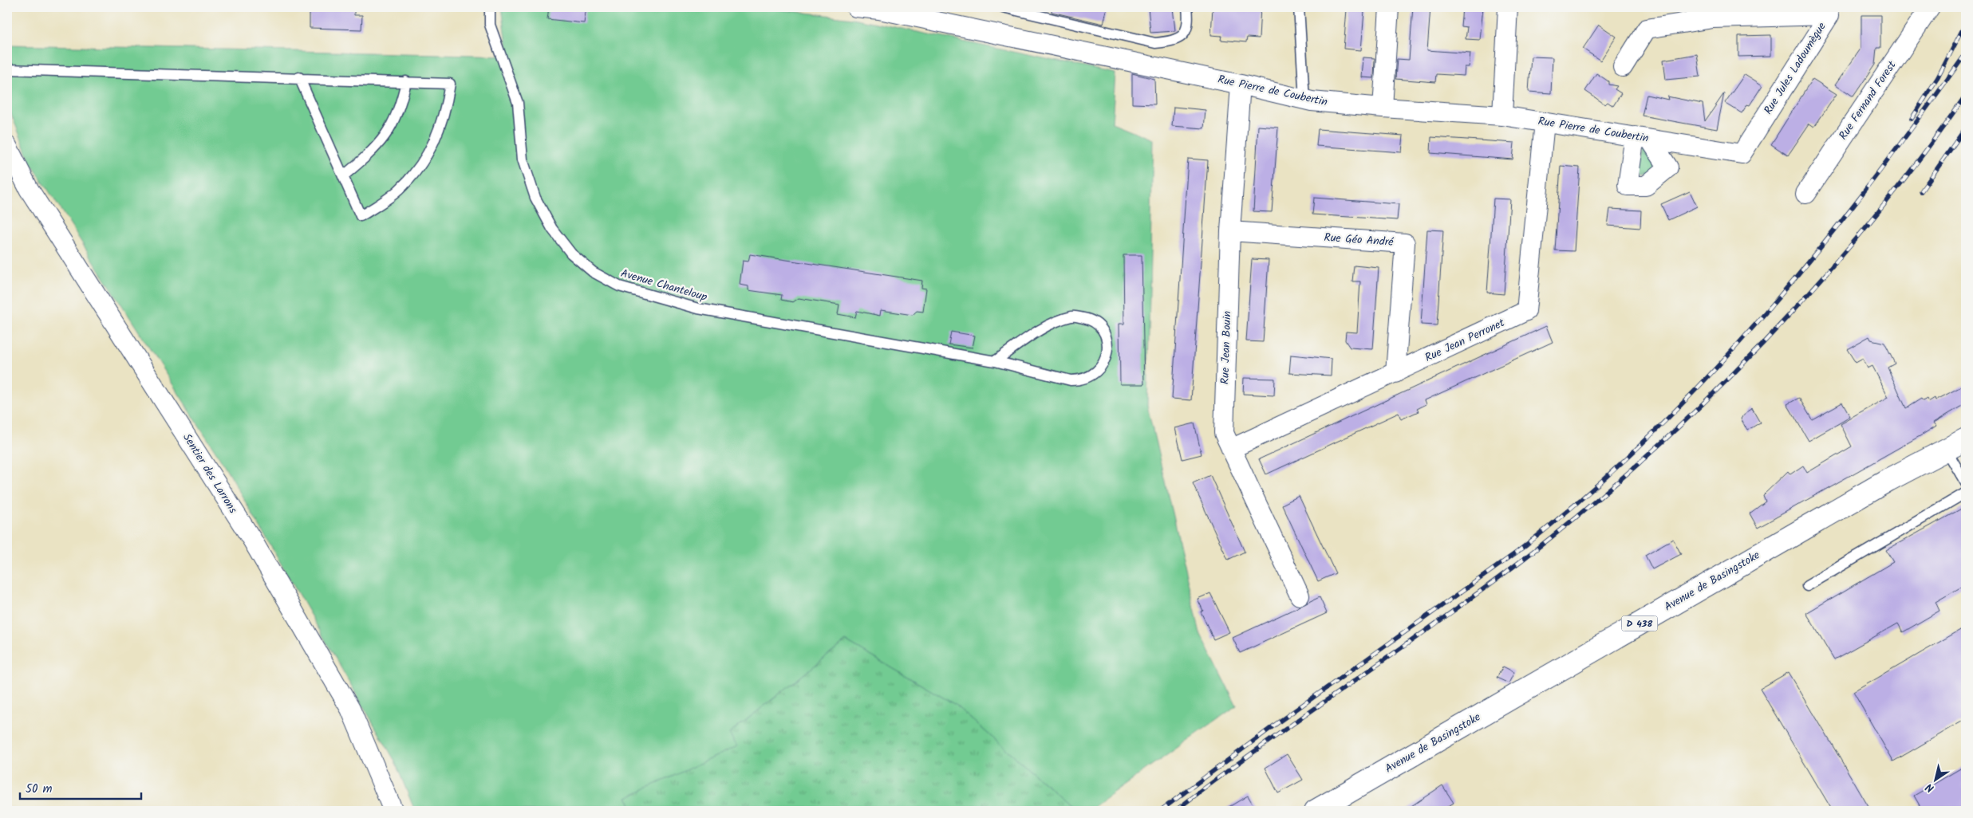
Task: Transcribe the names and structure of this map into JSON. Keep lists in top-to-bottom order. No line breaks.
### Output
{"streets":{"main road":["Avenue de Basingstoke","D 438"],"street":["Rue Jules Ladoumègue","Rue Pierre de Coubertin","Rue Fernand Forest","Rue Géo André","Rue Jean Perronet","Rue Jean Bouin","Sentier des Larrons"],"lane":["Avenue Chanteloup"]},"crossings":[["Rue Jules Ladoumègue","Rue Pierre de Coubertin"],["Rue Pierre de Coubertin","Rue Jean Perronet"],["Rue Pierre de Coubertin","Rue Jean Bouin"],["Rue Géo André","Rue Jean Perronet"],["Rue Géo André","Rue Jean Bouin"],["Rue Jean Perronet","Rue Jean Bouin"]],"scale_bar":"50 m","north":"bottom left"}
